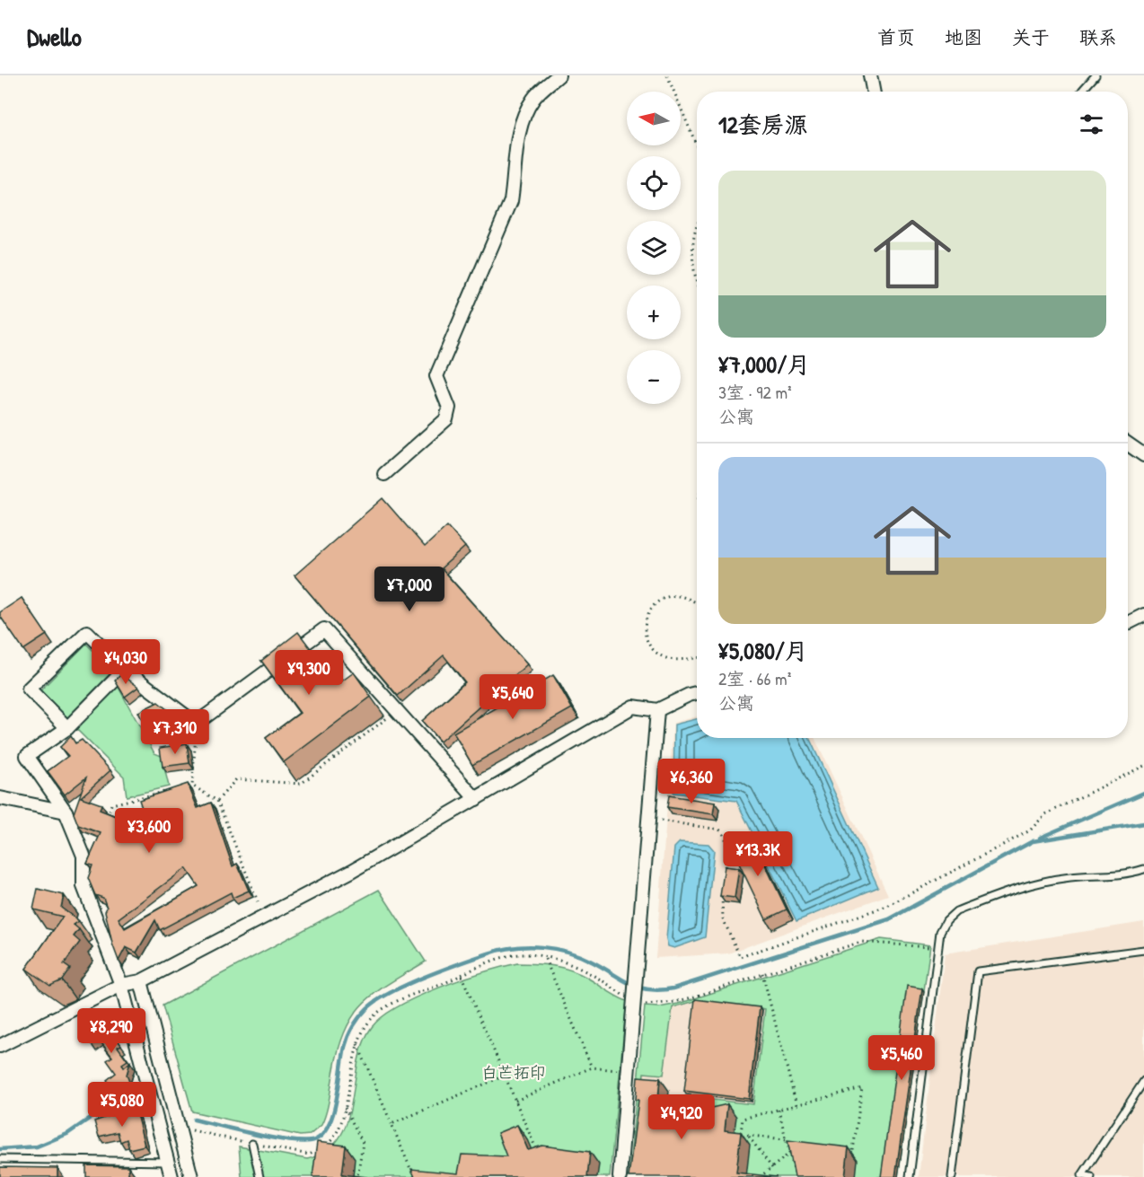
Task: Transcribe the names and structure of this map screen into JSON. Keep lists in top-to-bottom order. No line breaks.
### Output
{"parks":["白芒拓印"],"north":"left","page":{"header":"Dwello","nav":["首页","地图","关于","联系"],"map_buttons":["+","−"],"heading":"12套房源","list":[{"name":"¥7,000/月","note":"3室 · 92 m² · 公寓"},{"name":"¥5,080/月","note":"2室 · 66 m² · 公寓"}],"price":["¥7,000","¥4,030","¥9,300","¥5,640","¥7,310","¥6,360","¥3,600","¥13.3K","¥8,290","¥5,460","¥5,080","¥4,920"]}}
